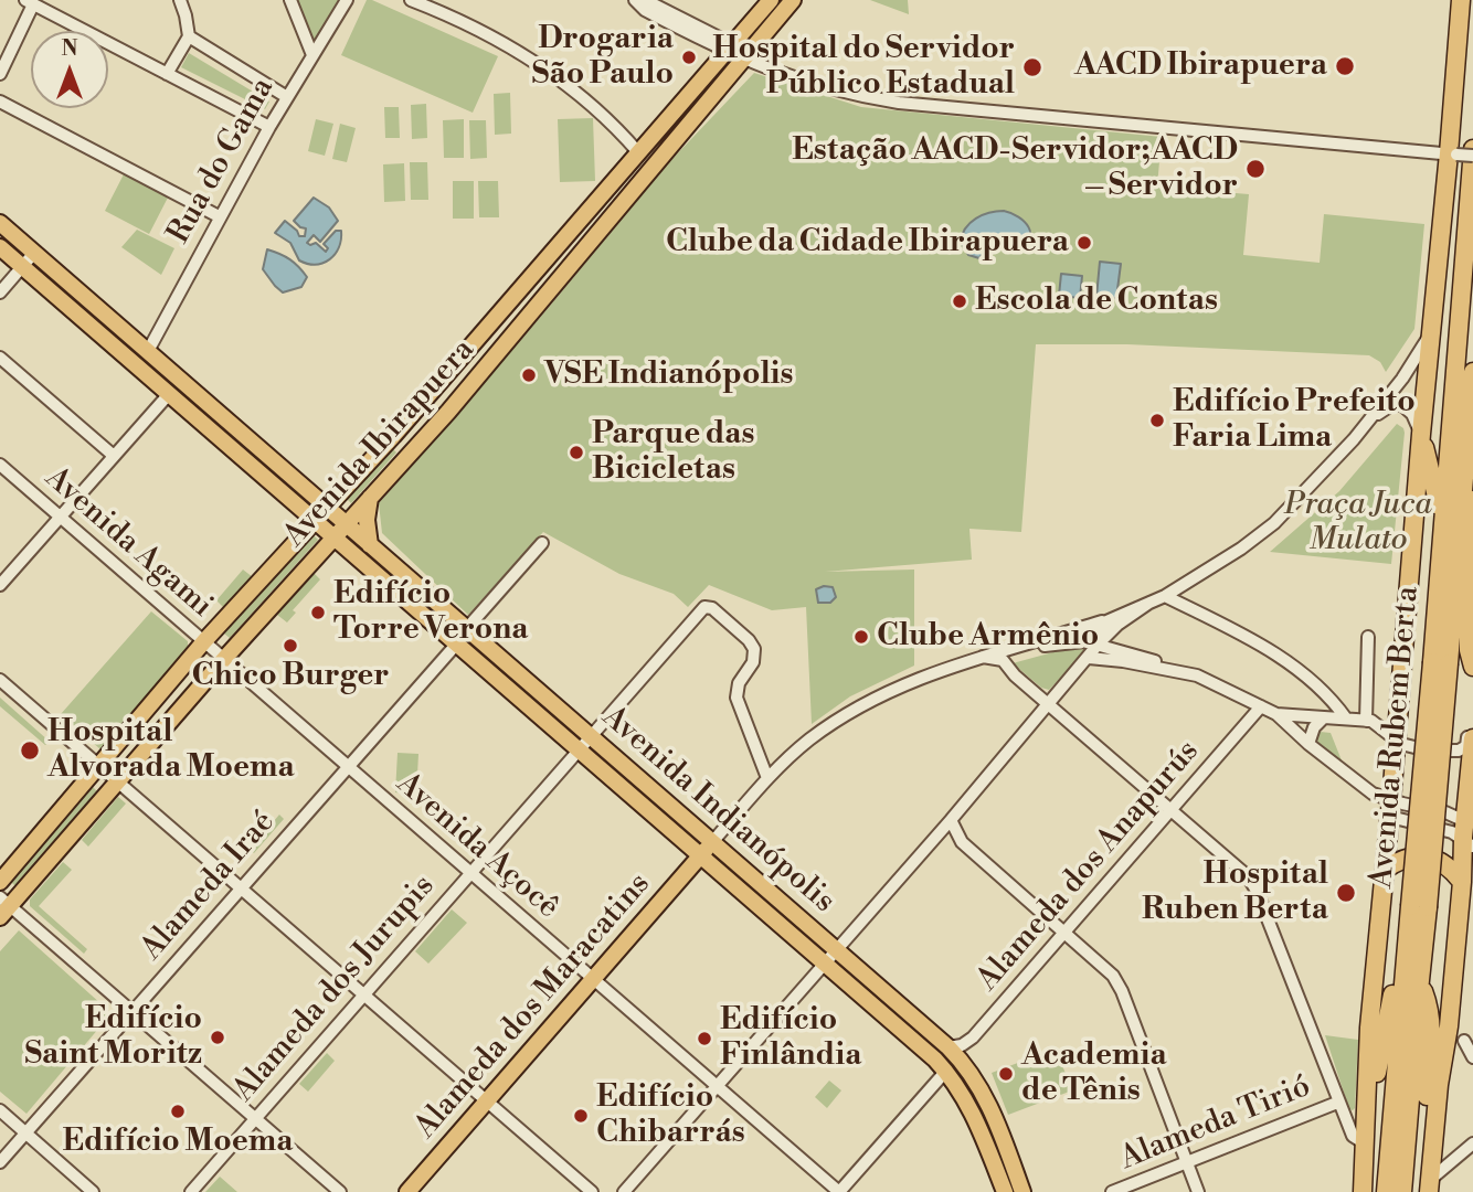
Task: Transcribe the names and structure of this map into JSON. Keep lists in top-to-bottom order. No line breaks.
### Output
{"streets":{"highway":["Avenida Rubem Berta"],"main road":["Avenida Ibirapuera","Avenida Indianópolis","Alameda dos Maracatins"],"street":["Rua do Gama","Avenida Agami","Avenida Açocê","Alameda dos Anapurús","Alameda Iraé","Alameda dos Jurupis","Alameda Tirió"]},"crossings":[["Rua do Gama","Avenida Indianópolis"],["Avenida Ibirapuera","Avenida Agami"],["Avenida Ibirapuera","Avenida Indianópolis"],["Avenida Ibirapuera","Avenida Açocê"],["Avenida Agami","Avenida Açocê"],["Avenida Indianópolis","Alameda dos Anapurús"],["Avenida Indianópolis","Alameda Iraé"],["Avenida Indianópolis","Alameda dos Jurupis"],["Avenida Indianópolis","Alameda dos Maracatins"],["Avenida Açocê","Alameda Iraé"],["Avenida Açocê","Alameda dos Jurupis"],["Avenida Açocê","Alameda dos Maracatins"]],"parks":["Praça Juca Mulato"],"places":["Drogaria São Paulo","AACD Ibirapuera","Hospital do Servidor Público Estadual","Estação AACD-Servidor;AACD – Servidor","Clube da Cidade Ibirapuera","Escola de Contas","VSE Indianópolis","Edifício Prefeito Faria Lima","Parque das Bicicletas","Edifício Torre Verona","Clube Armênio","Chico Burger","Hospital Alvorada Moema","Hospital Ruben Berta","Edifício Saint Moritz","Edifício Finlândia","Academia de Tênis","Edifício Moema","Edifício Chibarrás"],"north":"top"}
